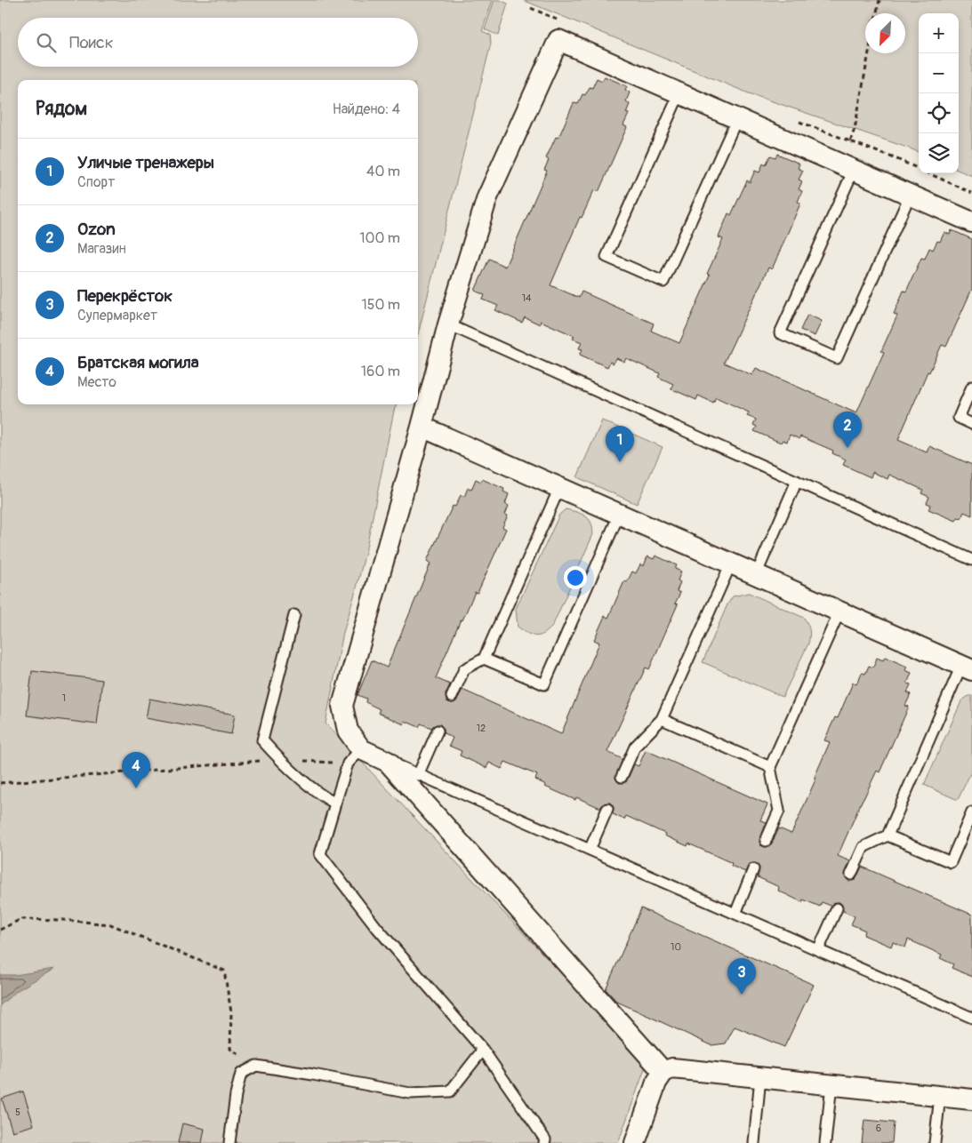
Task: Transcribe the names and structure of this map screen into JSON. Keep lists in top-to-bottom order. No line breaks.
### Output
{"house_numbers":["14","1","12","10","5","6"],"north":"bottom left","page":{"map_buttons":["+","−"],"search":"Поиск","heading":["Рядом","Найдено: 4"],"list":[{"mark":"1","name":"Уличые тренажеры","note":"Спорт","value":"40 m"},{"mark":"2","name":"Ozon","note":"Магазин","value":"100 m"},{"mark":"3","name":"Перекрёсток","note":"Супермаркет","value":"150 m"},{"mark":"4","name":"Братская могила","note":"Место","value":"160 m"}],"pins":["2","1","4","3"]}}
